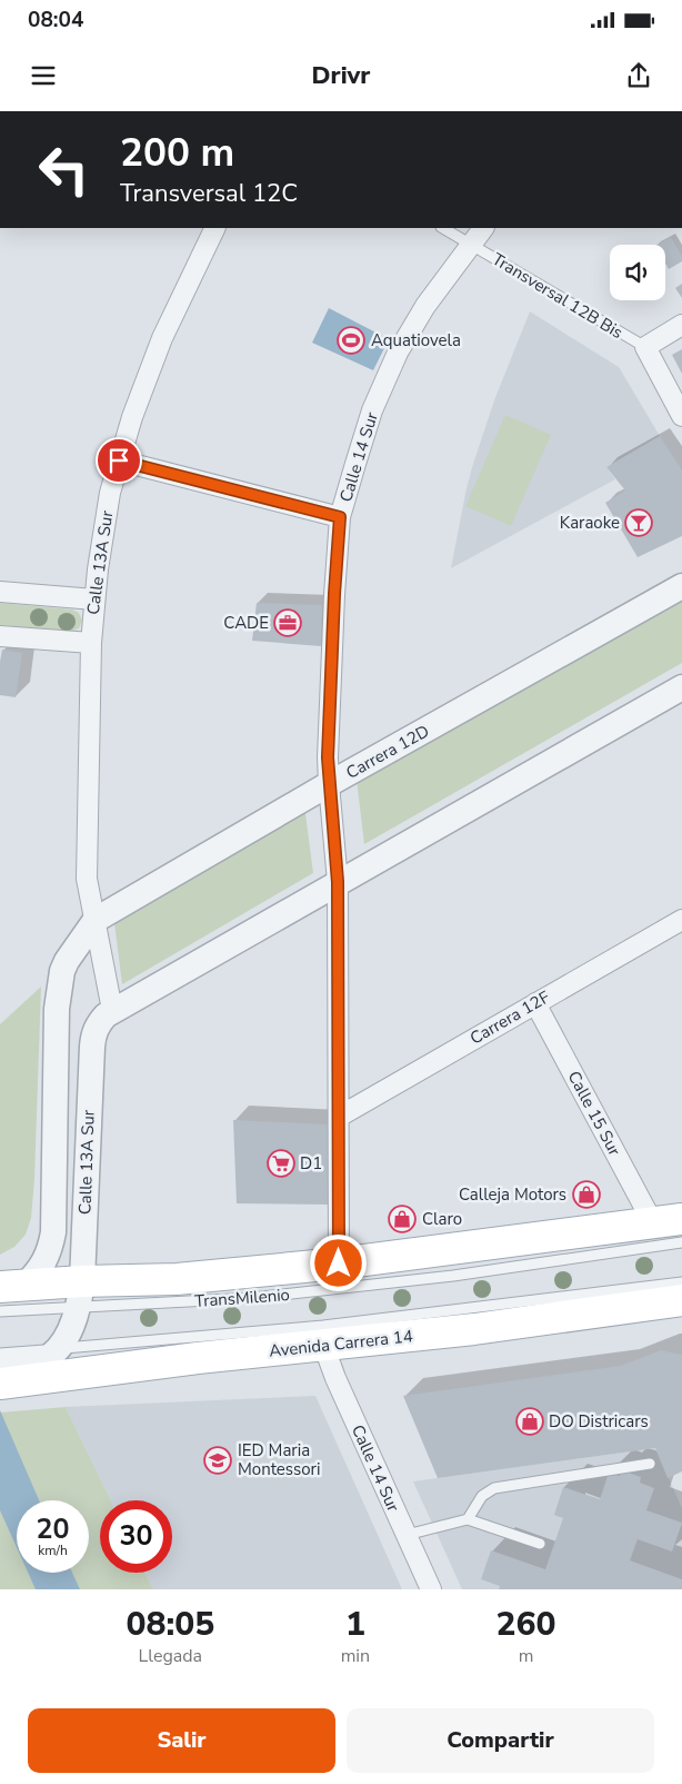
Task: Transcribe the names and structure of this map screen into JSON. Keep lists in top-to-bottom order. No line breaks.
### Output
{"streets":{"main road":["Avenida Carrera 14"],"street":["Calle 14 Sur","Calle 13A Sur","Carrera 12D","Carrera 12F","Calle 15 Sur"],"lane":["Transversal 12B Bis","TransMilenio"]},"crossings":[["Transversal 12B Bis","Calle 14 Sur"],["Calle 14 Sur","Carrera 12D"],["Calle 14 Sur","Carrera 12F"],["Calle 14 Sur","Avenida Carrera 14"],["Calle 13A Sur","Carrera 12D"],["Calle 13A Sur","TransMilenio"],["Calle 13A Sur","Avenida Carrera 14"],["Carrera 12F","Calle 15 Sur"]],"places":{"sports":["Aquatiovela"],"bar":["Karaoke"],"office":["CADE"],"supermarket":["D1"],"shop":["Calleja Motors","Claro","DO Districars"],"school or university":["IED Maria Montessori"]},"page":{"status":"08:04","header":"Drivr","turn":["200 m","Transversal 12C"],"speed":"20 km/h","limit":"30","eta":["08:05","Llegada","1","min","260","m"],"buttons":["Salir","Compartir"]}}
